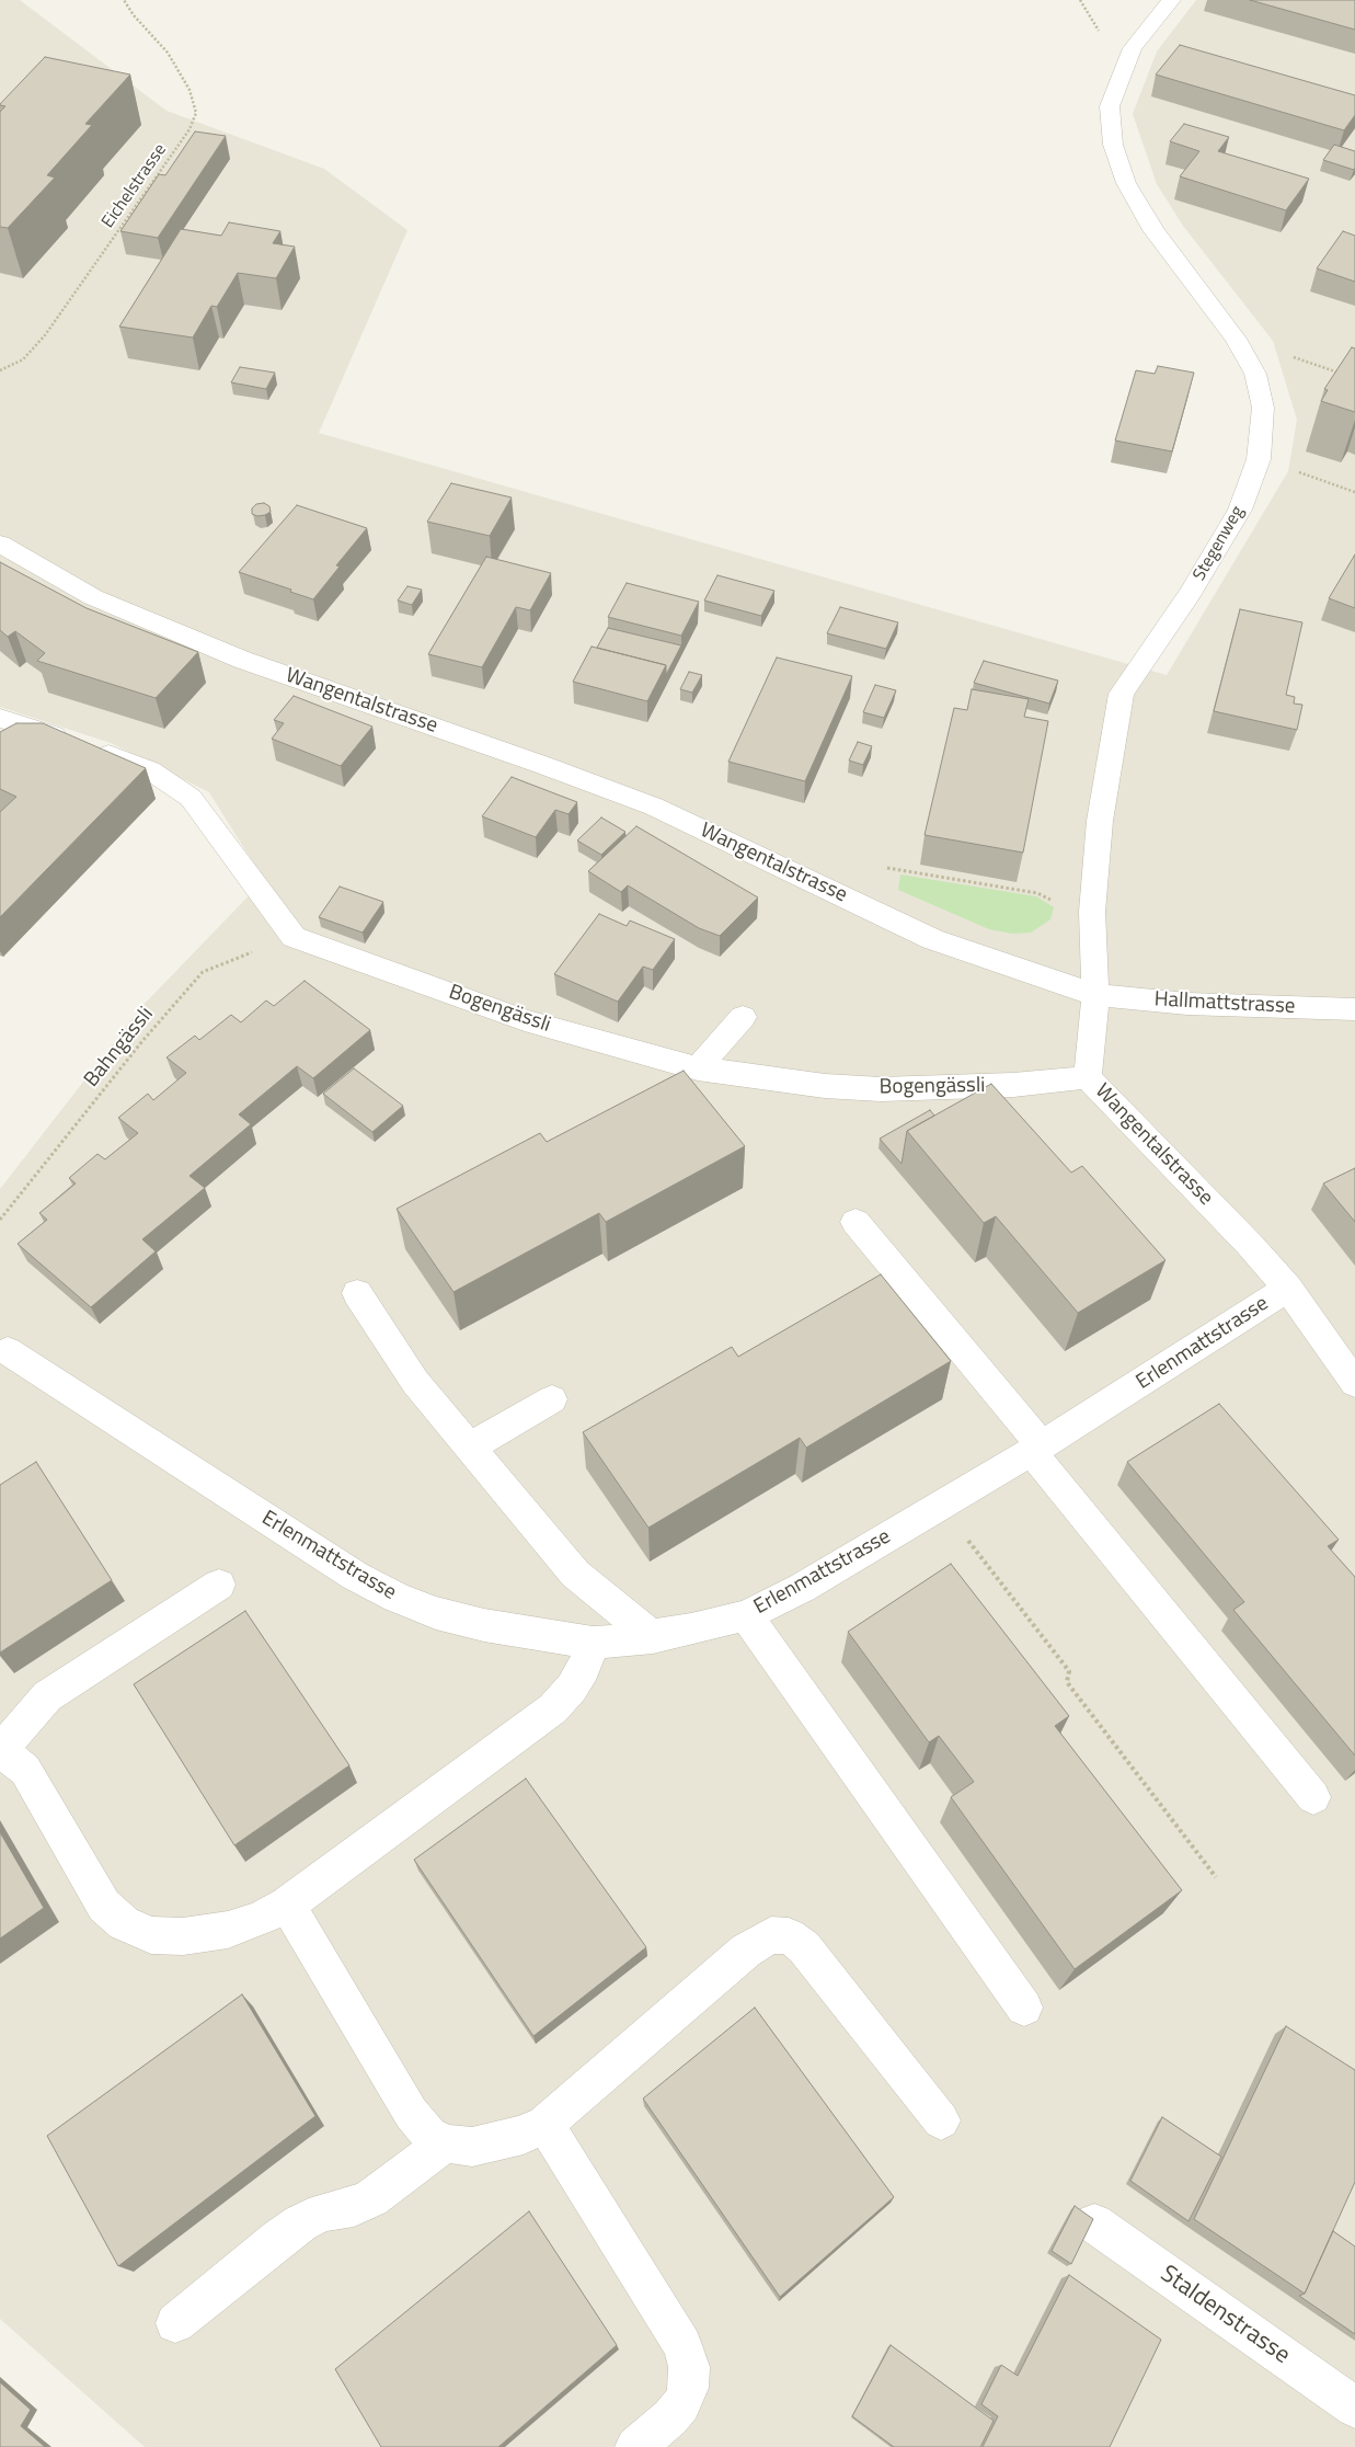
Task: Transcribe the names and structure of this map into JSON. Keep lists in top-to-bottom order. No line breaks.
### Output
{"streets":{"street":["Stegenweg","Wangentalstrasse","Hallmattstrasse","Bogengässli","Erlenmattstrasse","Staldenstrasse"],"path":["Eichelstrasse","Bahngässli"]},"crossings":[["Stegenweg","Wangentalstrasse"],["Stegenweg","Hallmattstrasse"],["Wangentalstrasse","Hallmattstrasse"],["Wangentalstrasse","Bogengässli"],["Wangentalstrasse","Erlenmattstrasse"],["Bogengässli","Bahngässli"]]}
